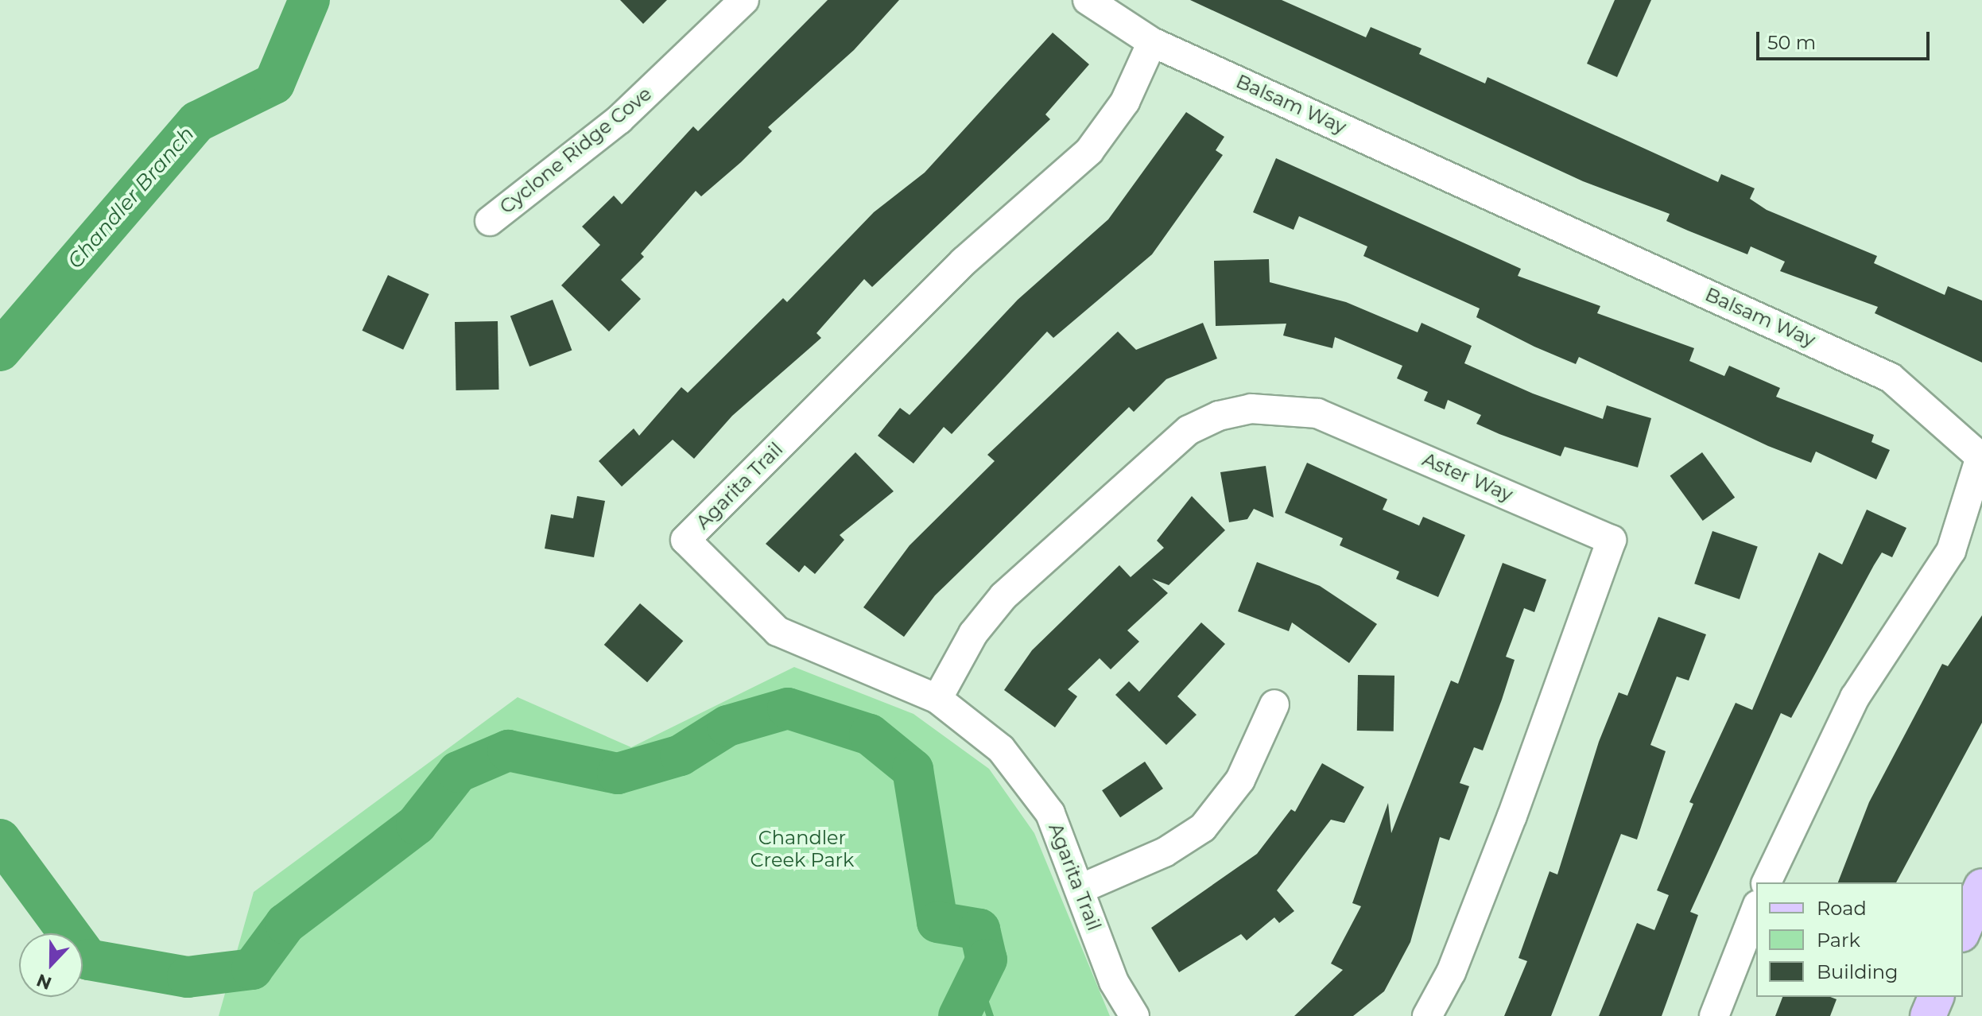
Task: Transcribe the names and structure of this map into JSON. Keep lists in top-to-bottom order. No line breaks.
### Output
{"streets":{"street":["Balsam Way","Cyclone Ridge Cove","Aster Way","Agarita Trail"]},"crossings":[["Balsam Way","Agarita Trail"],["Aster Way","Agarita Trail"]],"water":["Chandler Branch"],"parks":["Chandler Creek Park"],"legend":["Road","Park","Building"],"scale_bar":"50 m","north":"bottom"}
